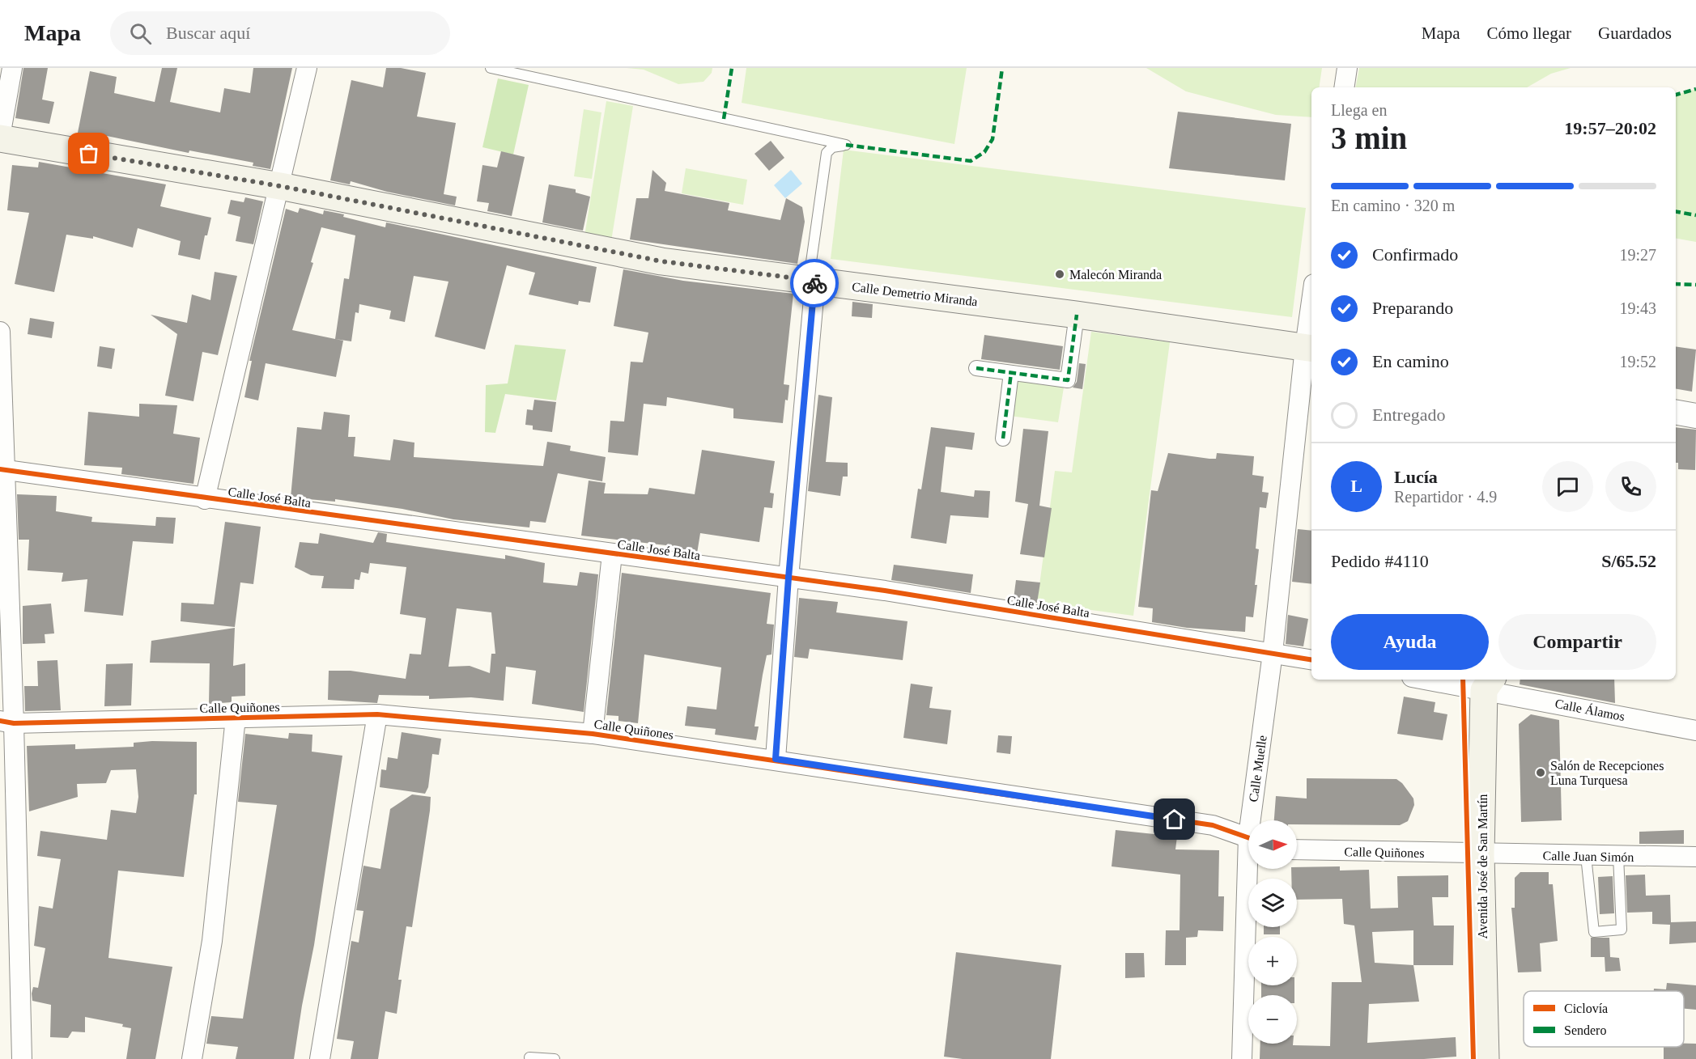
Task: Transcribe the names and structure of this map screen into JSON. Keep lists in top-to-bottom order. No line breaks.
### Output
{"streets":{"main road":["Calle Demetrio Miranda","Avenida José de San Martín"],"street":["Calle José Balta","Calle Quiñones","Calle Álamos","Calle Muelle","Calle Juan Simón"]},"crossings":[["Calle Demetrio Miranda","Calle Muelle"],["Calle José Balta","Calle Muelle"],["Calle Quiñones","Calle Juan Simón"],["Calle Quiñones","Avenida José de San Martín"],["Calle Álamos","Avenida José de San Martín"],["Calle Juan Simón","Avenida José de San Martín"]],"places":["Malecón Miranda","Salón de Recepciones Luna Turquesa"],"legend":["Ciclovía","Sendero"],"north":"right","page":{"header":"Mapa","search":"Buscar aquí","nav":["Mapa","Cómo llegar","Guardados"],"heading":["3 min","Llega en","19:57–20:02"],"panel":["Lucía","Repartidor · 4.9","Pedido #4110","S/65.52"],"bar":"En camino · 320 m","list":[["Confirmado","19:27"],["Preparando","19:43"],["En camino","19:52"],"Entregado"],"round":"L","buttons":["Ayuda","Compartir"],"map_buttons":["+","−"]}}
